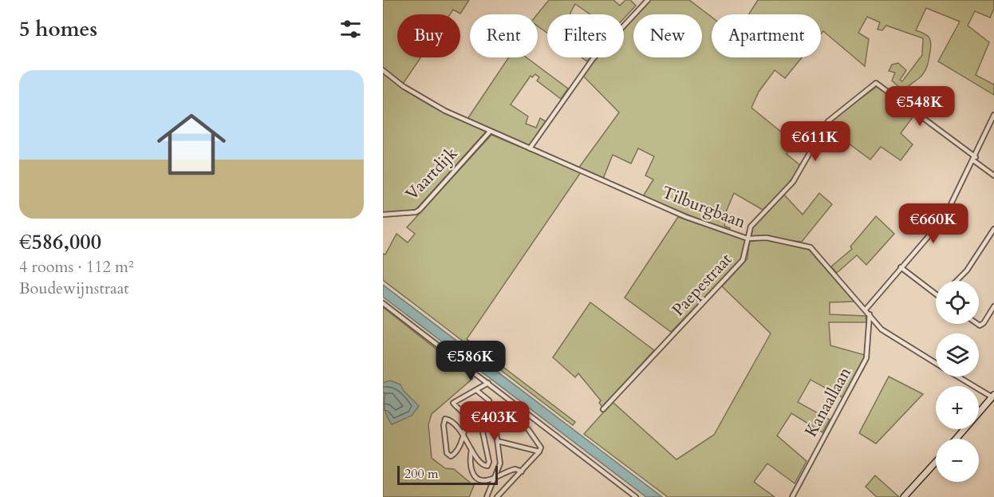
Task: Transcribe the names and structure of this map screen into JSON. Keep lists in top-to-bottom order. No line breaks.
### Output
{"streets":{"street":["Vaartdijk","Tilburgbaan","Paepestraat","Kanaallaan"]},"crossings":[["Vaartdijk","Tilburgbaan"],["Tilburgbaan","Paepestraat"],["Tilburgbaan","Kanaallaan"]],"scale_bar":"200 m","page":{"heading":"5 homes","chip":["Buy","Rent","Filters","New","Apartment"],"list":[{"name":"€586,000","note":"4 rooms · 112 m² · Boudewijnstraat"}],"price":["€548K","€611K","€660K","€586K","€403K"],"map_buttons":["+","−"],"scale":"200 m"}}
